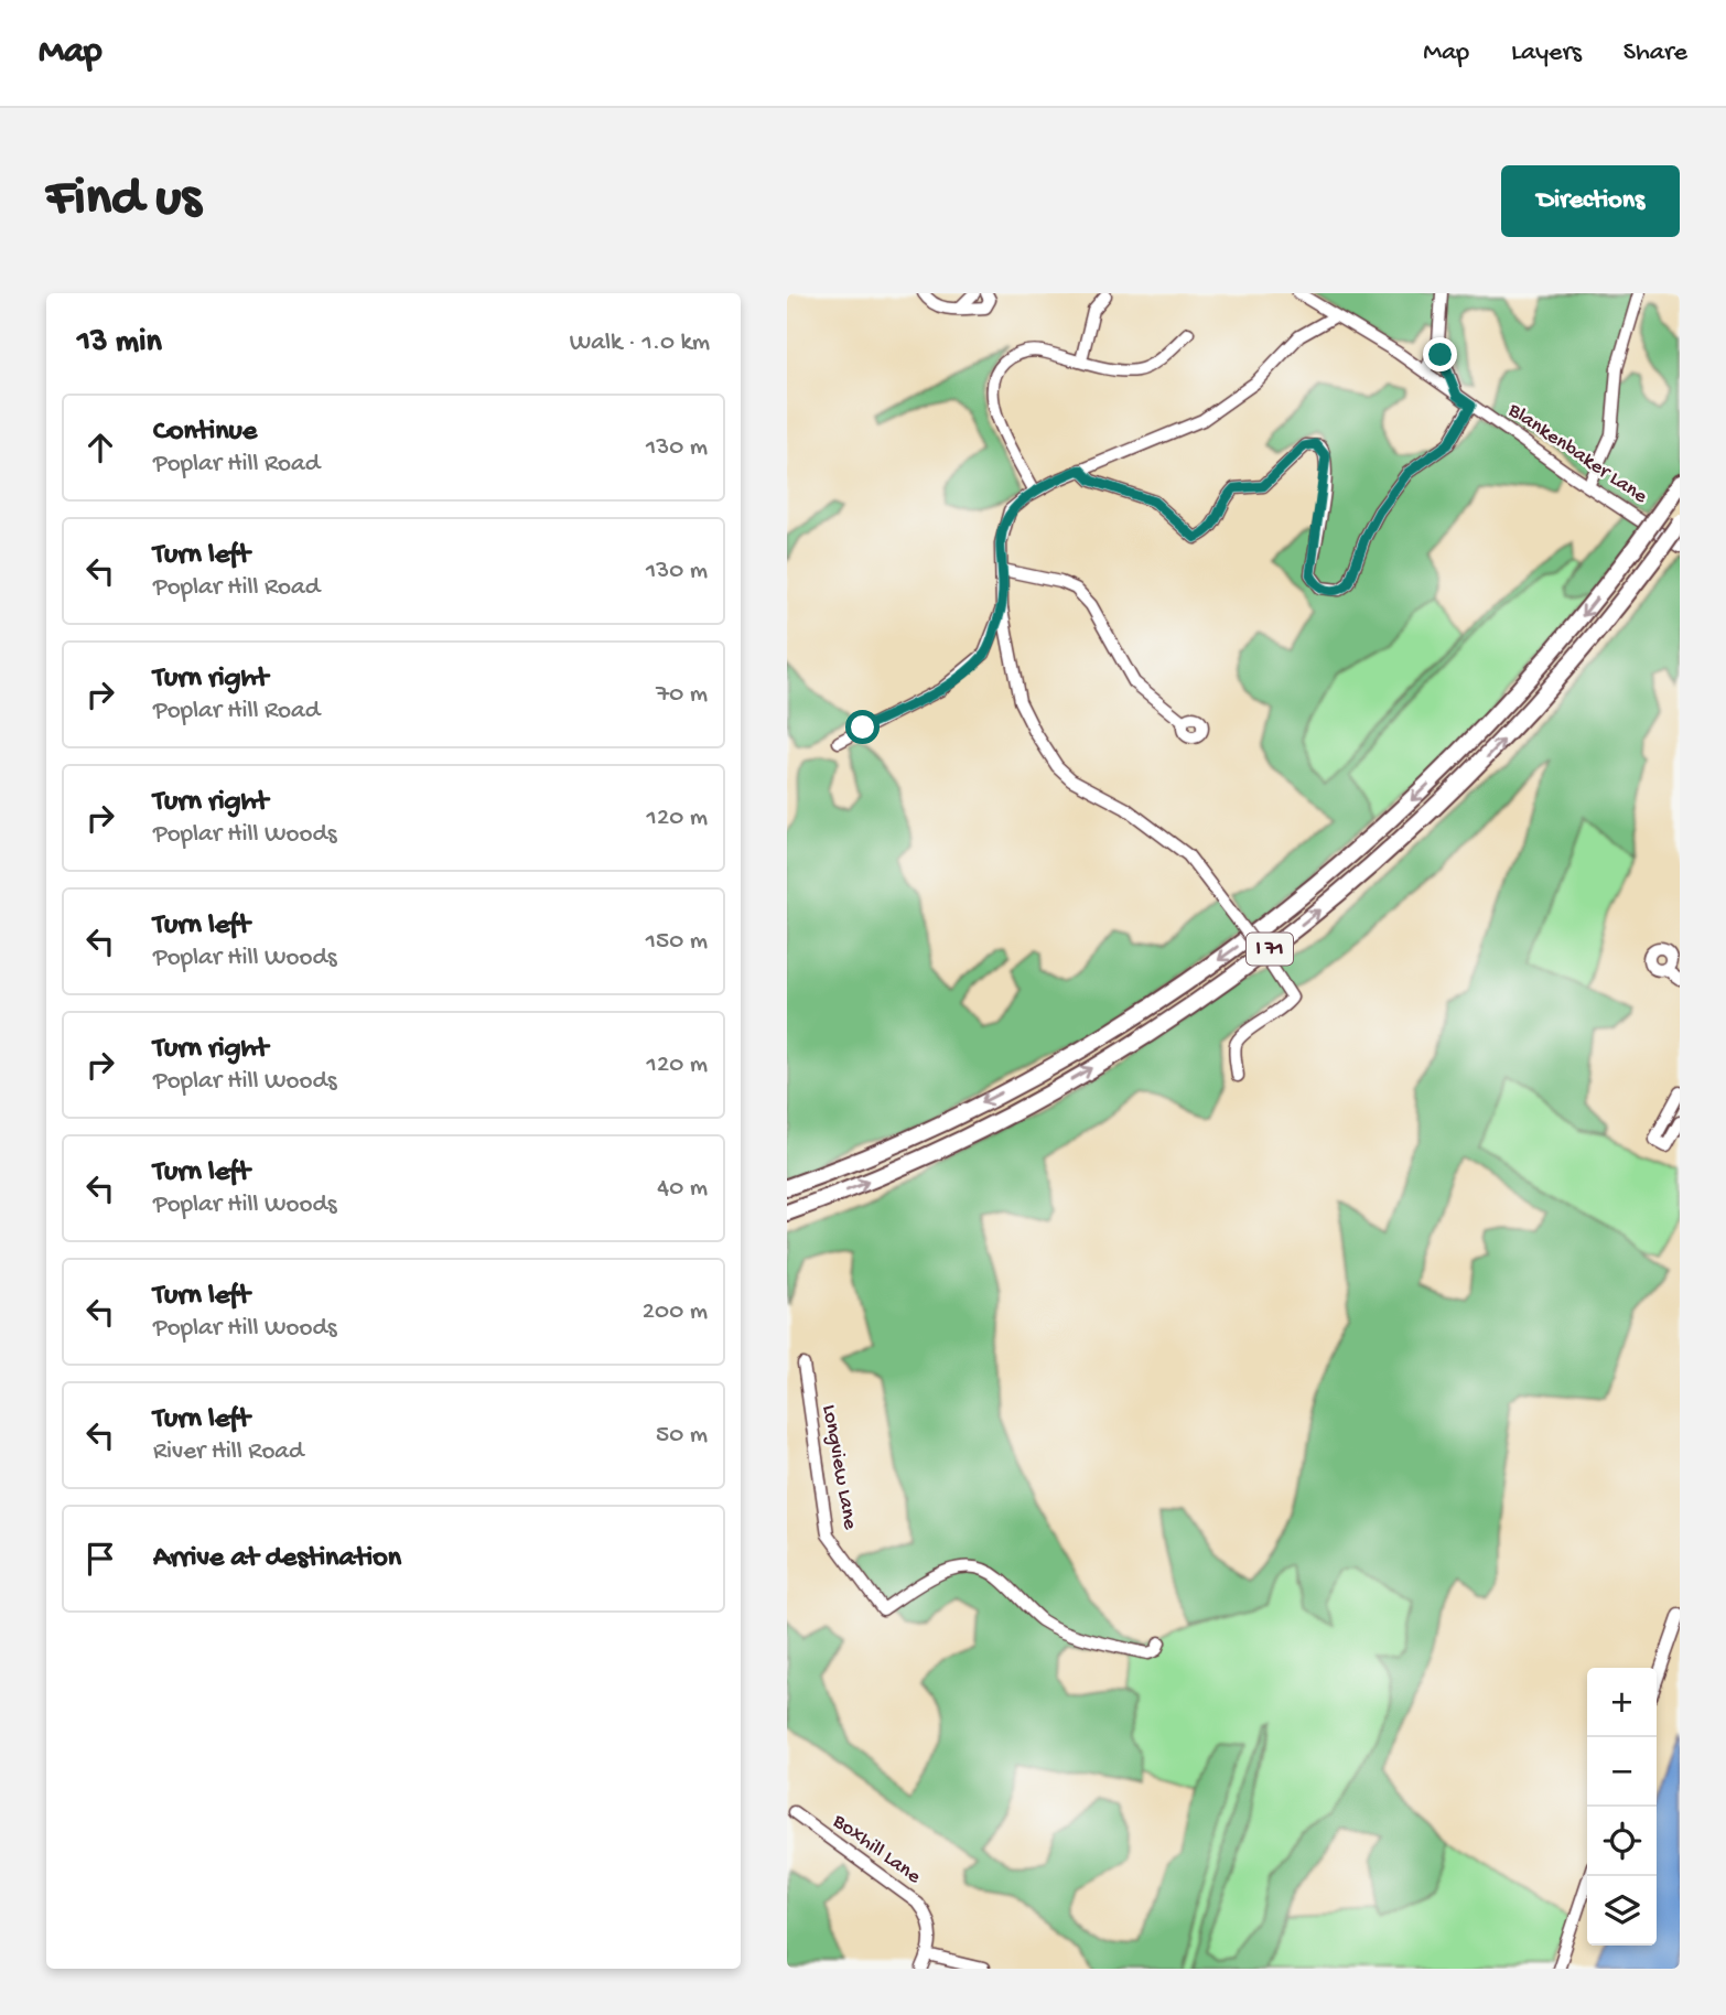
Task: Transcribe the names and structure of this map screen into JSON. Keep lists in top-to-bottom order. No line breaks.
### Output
{"streets":{"highway":["I 71"],"street":["Blankenbaker Lane","Longview Lane","Boxhill Lane"]},"page":{"header":"Map","nav":["Map","Layers","Share"],"buttons":"Directions","title":"Find us","heading":["13 min","Walk · 1.0 km"],"list":[["Continue","Poplar Hill Road","130 m"],["Turn left","Poplar Hill Road","130 m"],["Turn right","Poplar Hill Road","70 m"],["Turn right","Poplar Hill Woods","120 m"],["Turn left","Poplar Hill Woods","150 m"],["Turn right","Poplar Hill Woods","120 m"],["Turn left","Poplar Hill Woods","40 m"],["Turn left","Poplar Hill Woods","200 m"],["Turn left","River Hill Road","50 m"],"Arrive at destination"],"map_buttons":["+","−"]}}
